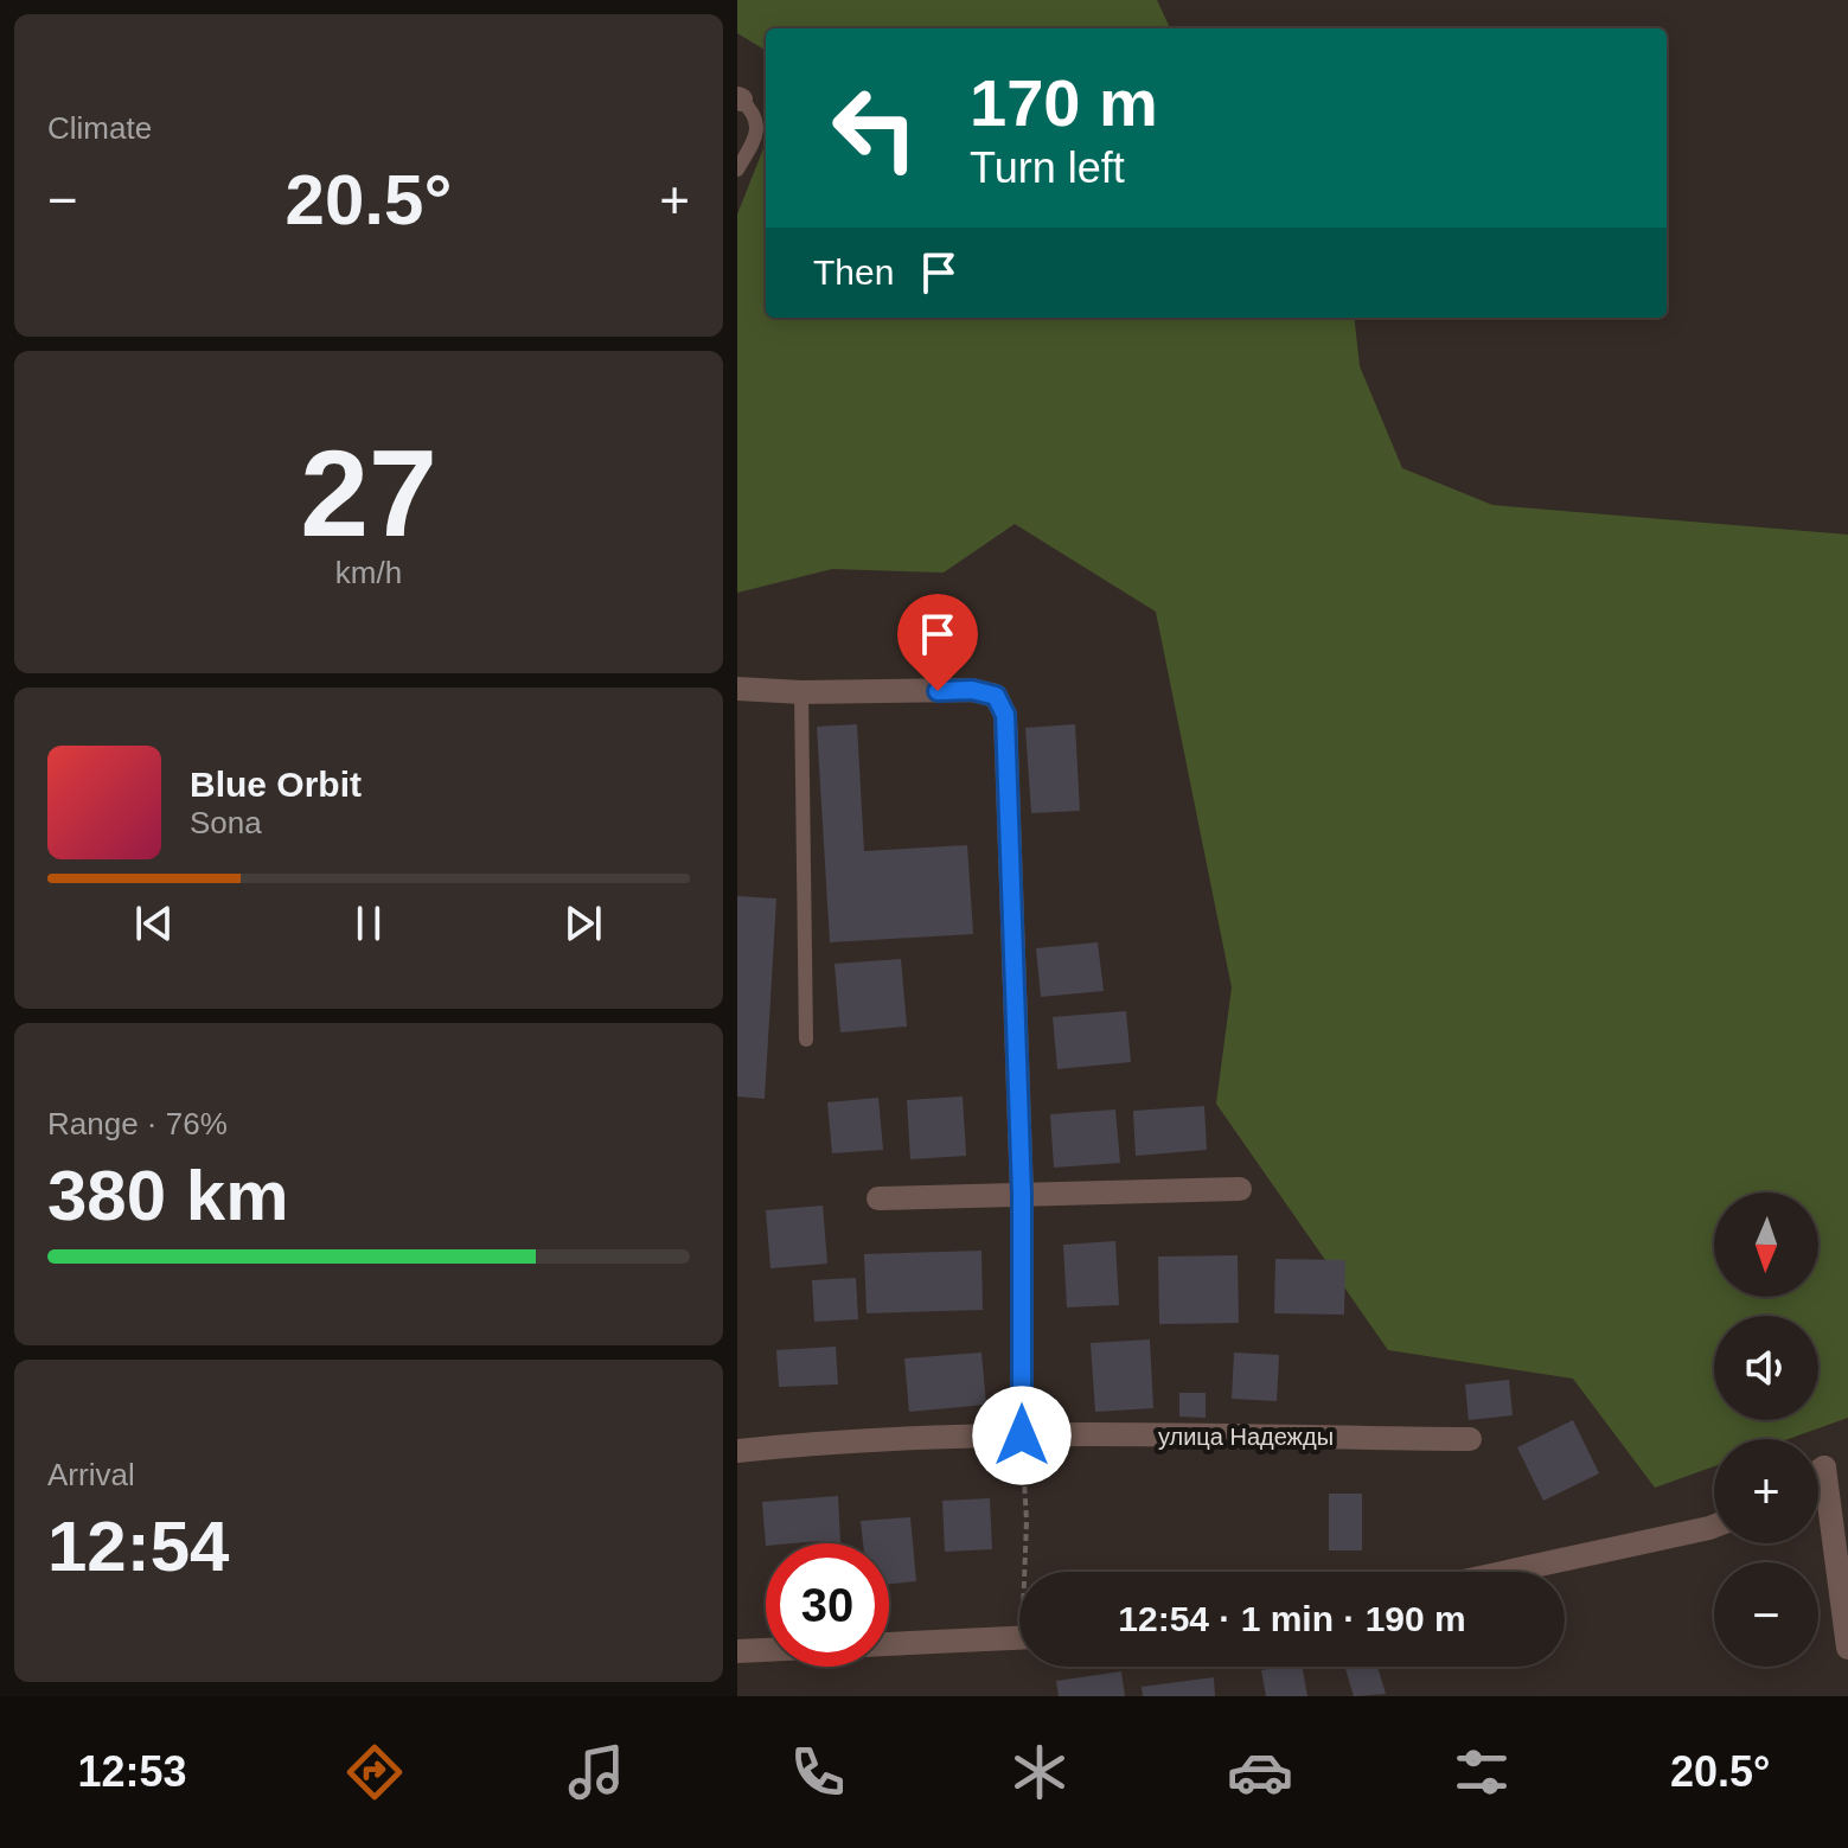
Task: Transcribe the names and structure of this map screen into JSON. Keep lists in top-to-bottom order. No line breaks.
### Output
{"streets":{"street":["улица Надежды"]},"north":"bottom","page":{"tile":["Climate",["27","km/h"],["Range · 76%","380 km"],["Arrival","12:54"]],"turn":["170 m","Turn left"],"heat":["−","20.5°","+"],"then":"Then","song":["Blue Orbit","Sona"],"map_buttons":["+","−"],"limit":"30","trip":"12:54 · 1 min · 190 m","tabs":["12:53","20.5°"]}}
